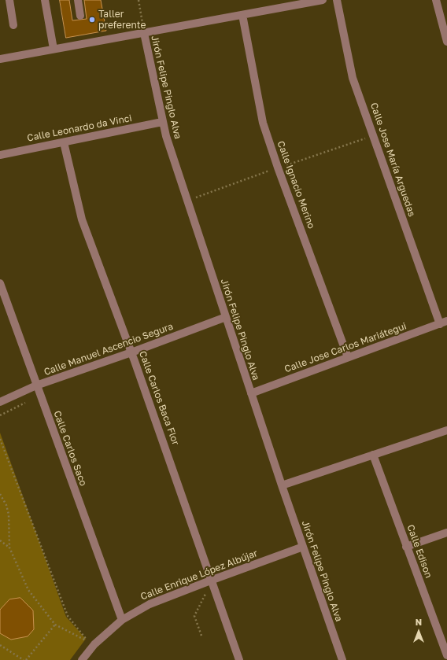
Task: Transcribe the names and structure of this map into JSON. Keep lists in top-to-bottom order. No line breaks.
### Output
{"streets":{"street":["Jirón Felipe Pinglo Alva","Calle Leonardo da Vinci","Calle Jose María Arguedas","Calle Ignacio Merino","Calle Jose Carlos Mariátegui","Calle Manuel Ascencio Segura","Calle Carlos Baca Flor","Calle Carlos Saco","Calle Edison","Calle Enrique López Albújar"]},"crossings":[["Jirón Felipe Pinglo Alva","Calle Leonardo da Vinci"],["Jirón Felipe Pinglo Alva","Calle Jose Carlos Mariátegui"],["Jirón Felipe Pinglo Alva","Calle Manuel Ascencio Segura"],["Jirón Felipe Pinglo Alva","Calle Enrique López Albújar"],["Calle Leonardo da Vinci","Calle Carlos Baca Flor"],["Calle Jose María Arguedas","Calle Jose Carlos Mariátegui"],["Calle Ignacio Merino","Calle Jose Carlos Mariátegui"],["Calle Manuel Ascencio Segura","Calle Carlos Baca Flor"],["Calle Manuel Ascencio Segura","Calle Carlos Saco"],["Calle Carlos Baca Flor","Calle Enrique López Albújar"],["Calle Carlos Saco","Calle Enrique López Albújar"]],"places":["Taller preferente"],"north":"top"}
